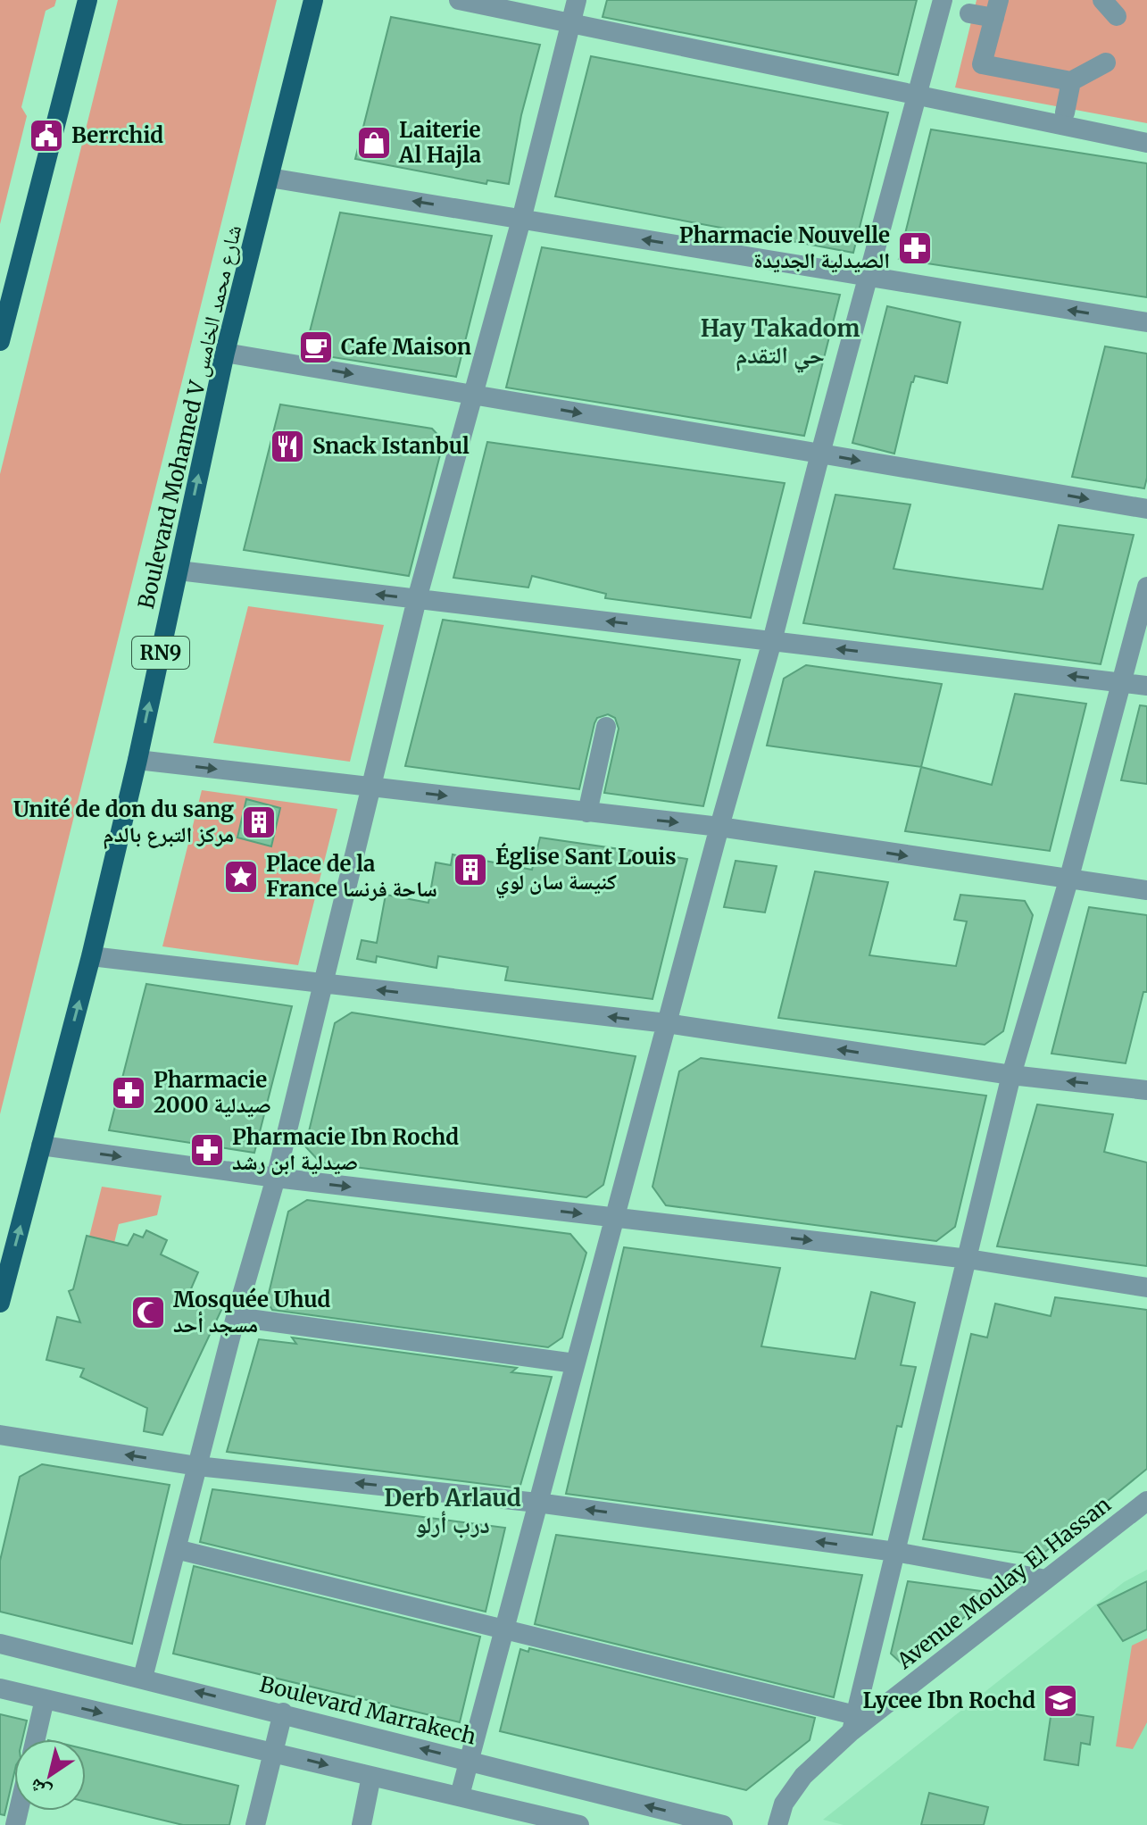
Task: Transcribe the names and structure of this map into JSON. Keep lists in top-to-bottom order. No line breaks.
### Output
{"streets":{"main road":["Boulevard Mohamed V شارع محمد الخامس","RN9"],"street":["Avenue Moulay El Hassan","Boulevard Marrakech"]},"one_way":["Boulevard Mohamed V شارع محمد الخامس"],"districts":["Hay Takadom حي التقدم","Derb Arlaud درب أرلو"],"places":{"public building":["Berrchid"],"shop":["Laiterie Al Hajla"],"pharmacy":["Pharmacie Nouvelle الصيدلية الجديدة","Pharmacie 2000 صيدلية","Pharmacie Ibn Rochd صيدلية ابن رشد"],"cafe":["Cafe Maison"],"restaurant":["Snack Istanbul"],"building":["Unité de don du sang مركز التبرع بالدم","Église Sant Louis كنيسة سان لوي"],"place":["Place de la France ساحة فرنسا"],"mosque":["Mosquée Uhud مسجد أحد"],"school or university":["Lycee Ibn Rochd"]},"north":"bottom left"}
